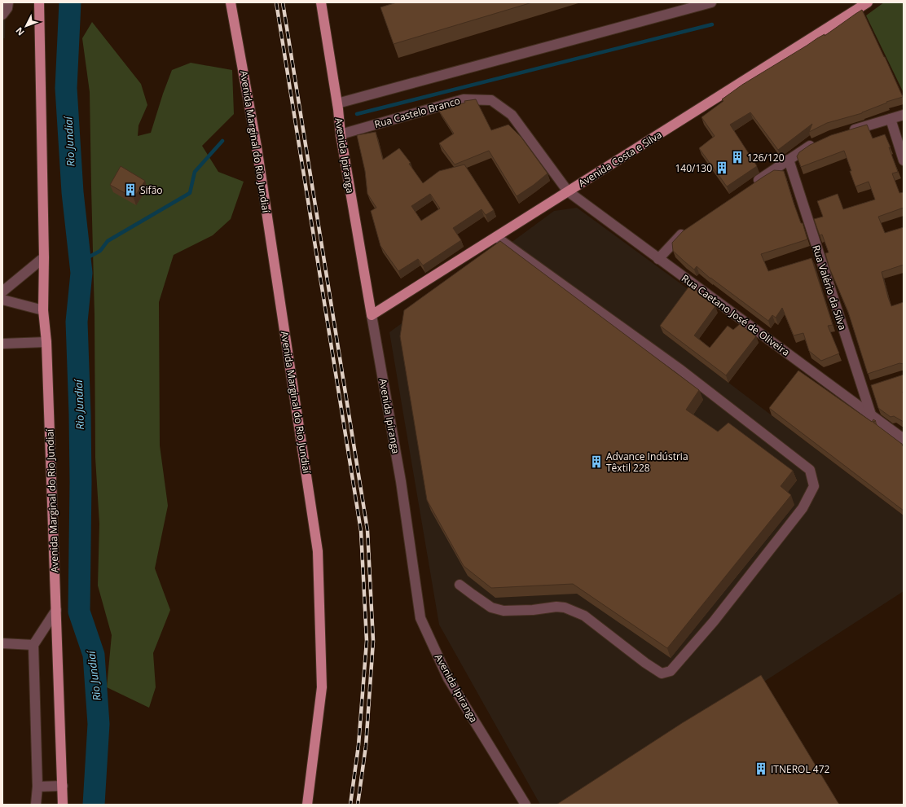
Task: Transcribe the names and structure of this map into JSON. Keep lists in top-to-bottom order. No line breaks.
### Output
{"streets":{"main road":["Avenida Marginal do Rio Jundiaí","Avenida Ipiranga","Avenida Costa e Silva"],"street":["Rua Castelo Branco","Rua Valério da Silva","Rua Caetano José de Oliveira"]},"crossings":[["Rua Castelo Branco","Avenida Ipiranga"],["Rua Castelo Branco","Avenida Costa e Silva"],["Rua Castelo Branco","Rua Caetano José de Oliveira"],["Avenida Ipiranga","Avenida Costa e Silva"],["Avenida Costa e Silva","Rua Caetano José de Oliveira"],["Rua Valério da Silva","Rua Caetano José de Oliveira"]],"water":["Rio Jundiaí"],"places":{"building":["126/120","140/130","Sifão","Advance Indústria Têxtil 228","ITNEROL 472"]},"north":"bottom left"}
